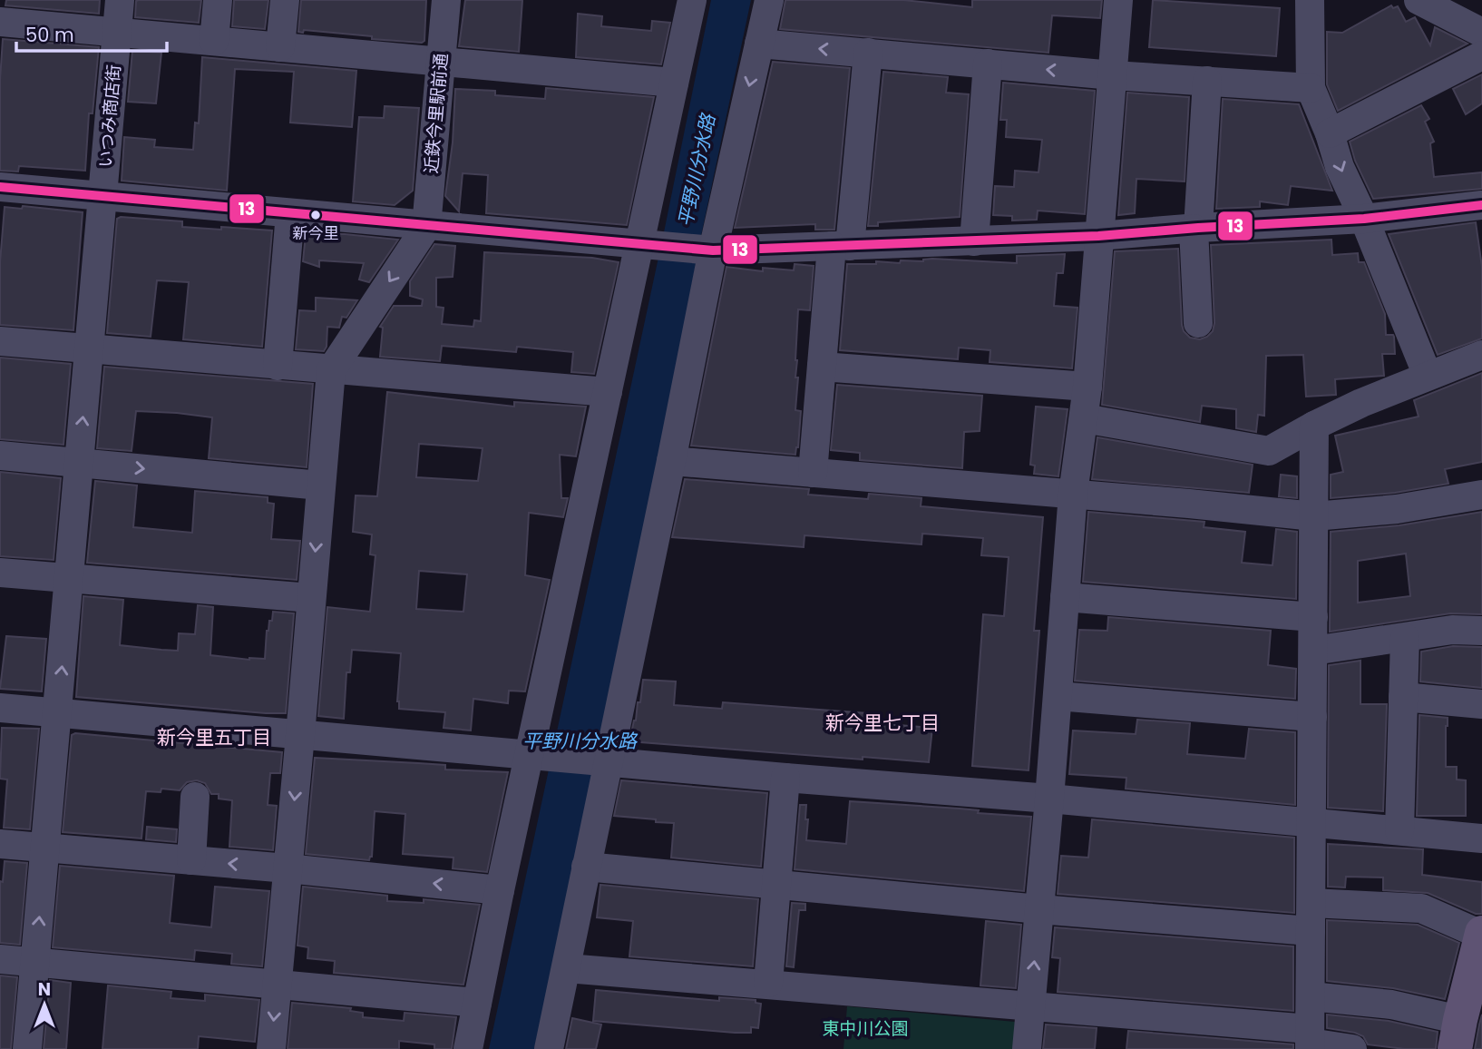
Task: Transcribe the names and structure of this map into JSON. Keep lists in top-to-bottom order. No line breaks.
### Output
{"streets":{"street":["近鉄今里駅前通","いつみ商店街"]},"districts":["新今里七丁目","新今里五丁目"],"water":["平野川分水路"],"parks":["東中川公園"],"places":["新今里"],"lines":["transit line 13"],"scale_bar":"50 m","north":"top"}
